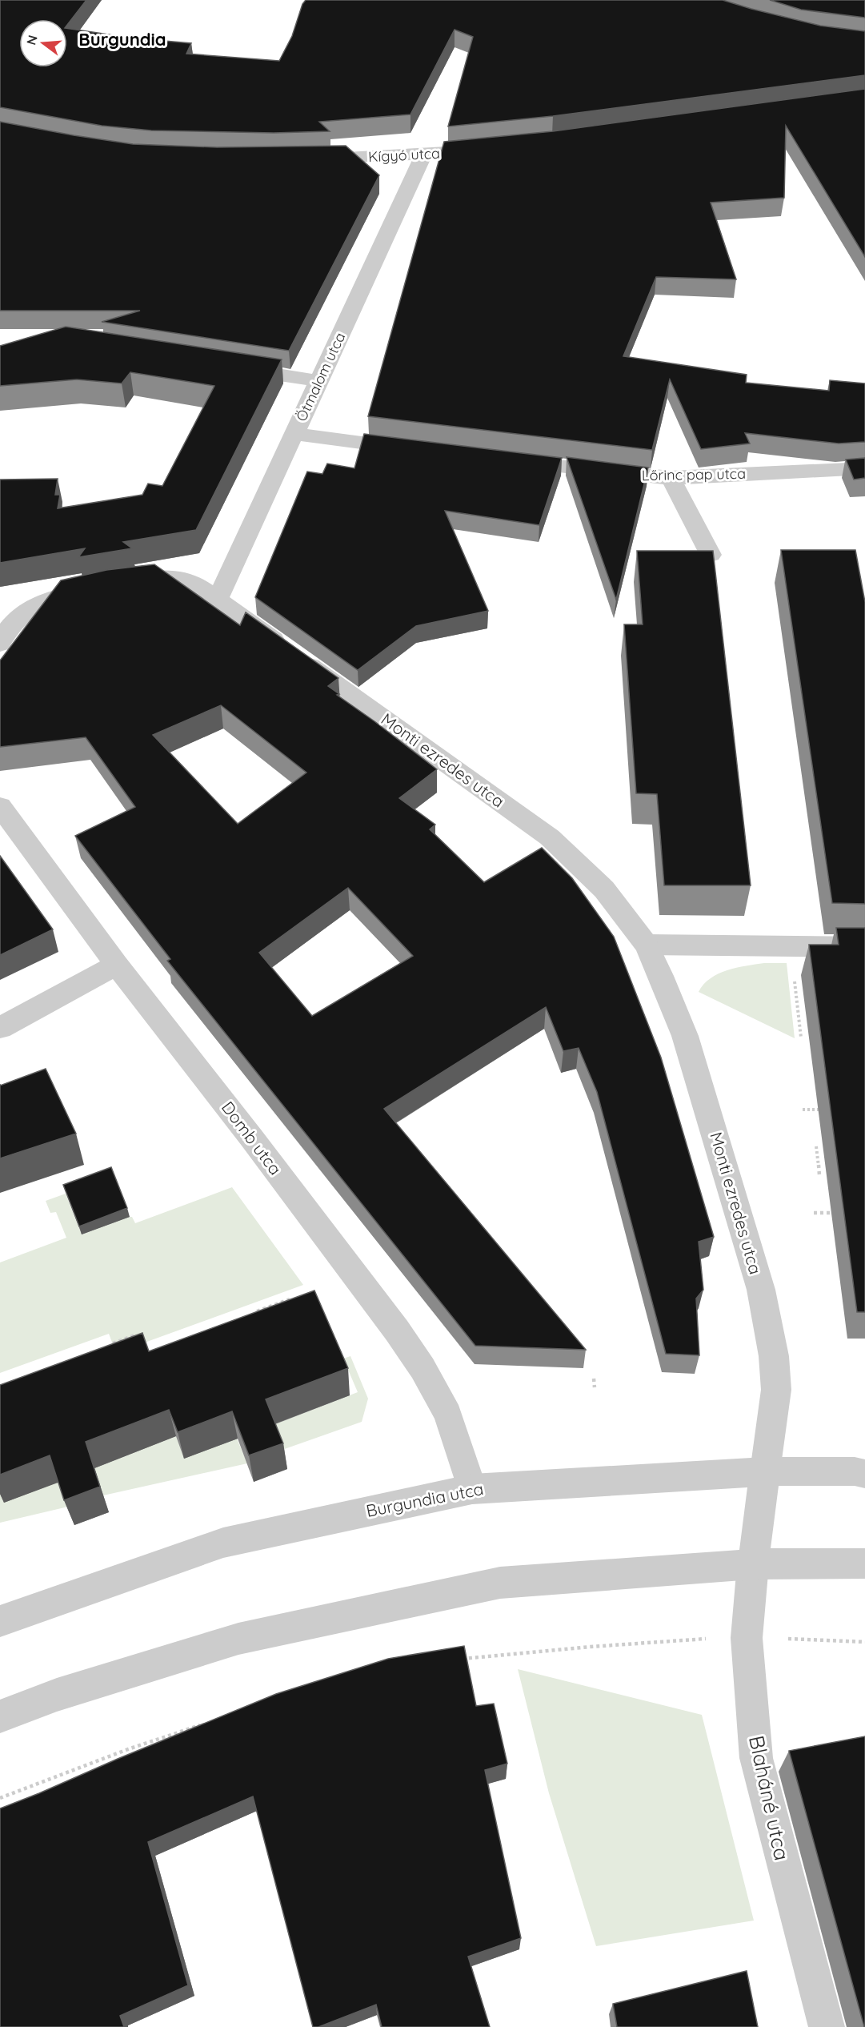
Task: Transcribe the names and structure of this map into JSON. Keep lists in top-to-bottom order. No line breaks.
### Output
{"streets":{"street":["Kígyó utca","Ötmalom utca","Lőrinc pap utca","Monti ezredes utca","Domb utca","Burgundia utca","Blaháné utca"]},"crossings":[["Kígyó utca","Ötmalom utca"],["Ötmalom utca","Monti ezredes utca"],["Monti ezredes utca","Burgundia utca"],["Monti ezredes utca","Blaháné utca"],["Domb utca","Burgundia utca"]],"districts":["Burgundia"],"north":"left"}
